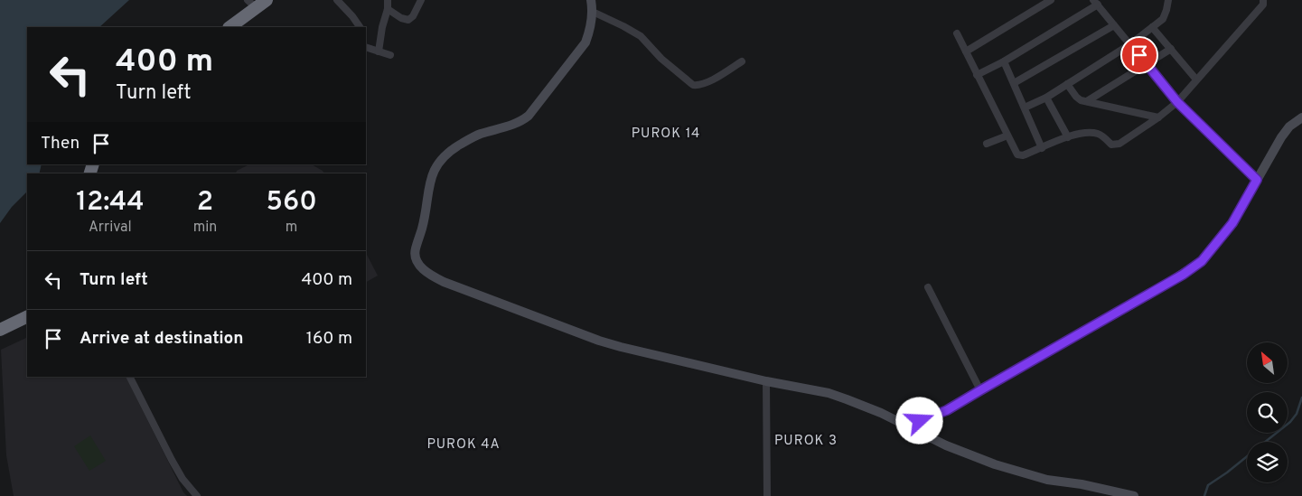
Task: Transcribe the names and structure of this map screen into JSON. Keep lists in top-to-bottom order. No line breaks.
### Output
{"districts":["PUROK 14","PUROK 3","PUROK 4A"],"north":"top left","page":{"turn":["400 m","Turn left"],"then":"Then","eta":["12:44","Arrival","2","min","560","m"],"list":[{"name":"Turn left","value":"400 m"},{"name":"Arrive at destination","value":"160 m"}]}}
